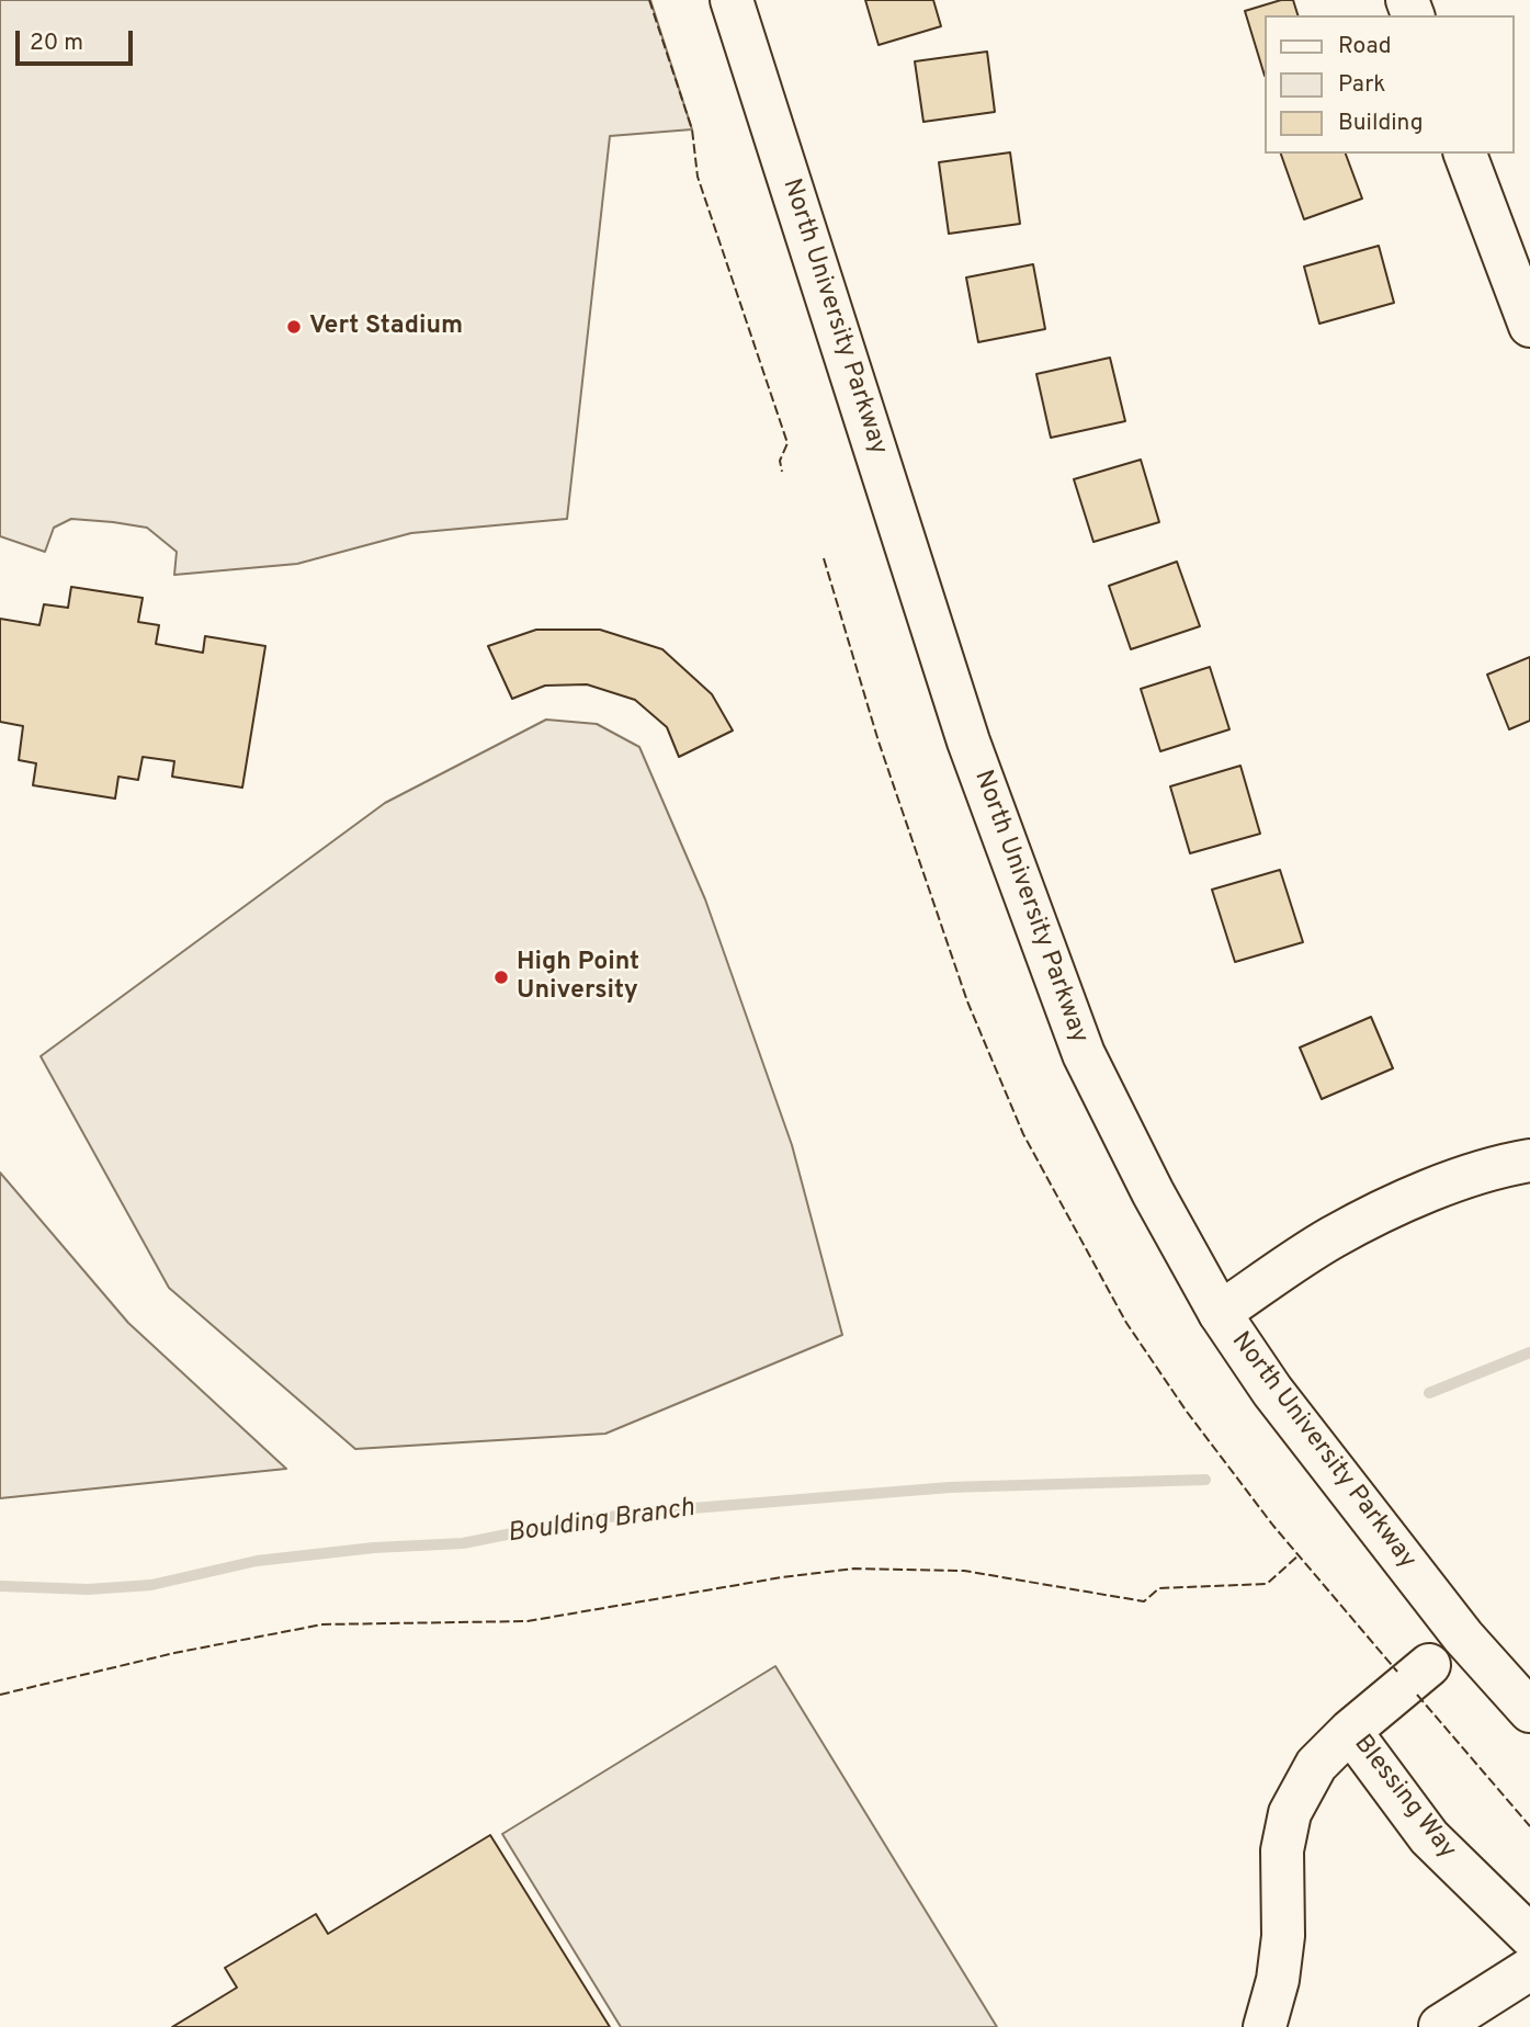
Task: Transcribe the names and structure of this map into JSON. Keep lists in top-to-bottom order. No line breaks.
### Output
{"streets":{"main road":["North University Parkway","Blessing Way"]},"water":["Boulding Branch"],"places":["Vert Stadium","High Point University"],"legend":["Road","Park","Building"],"scale_bar":"20 m"}
